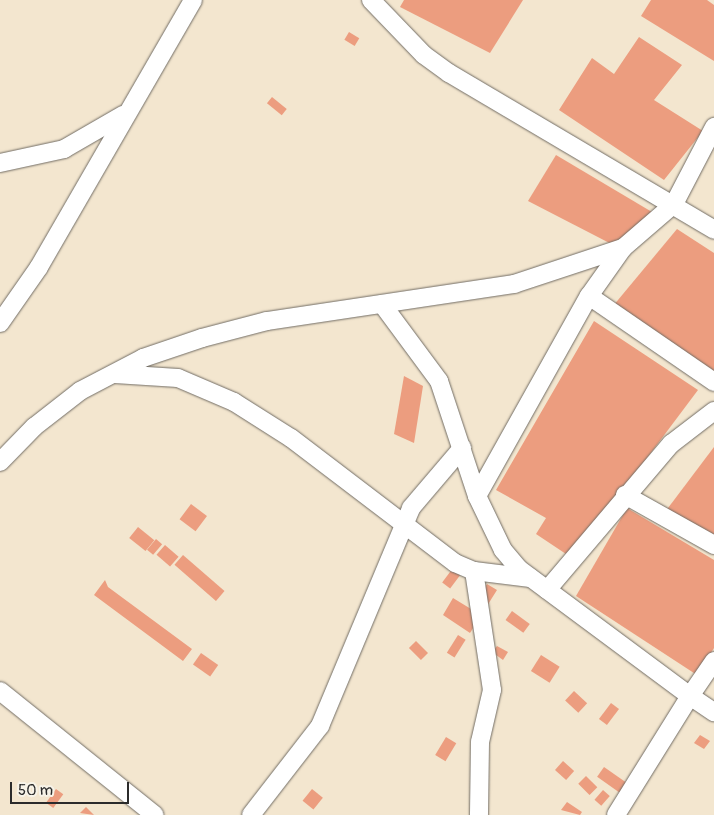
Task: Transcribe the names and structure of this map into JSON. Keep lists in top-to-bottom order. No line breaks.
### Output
{"scale_bar":"50 m"}
